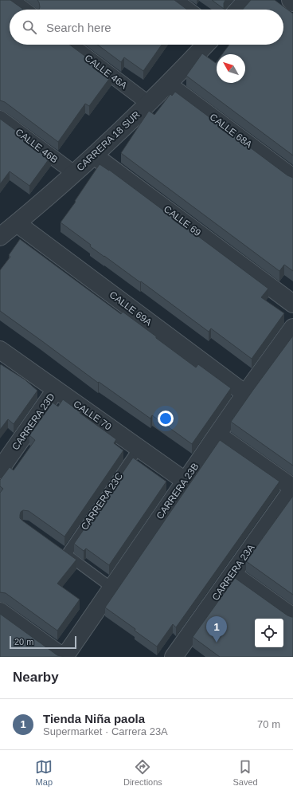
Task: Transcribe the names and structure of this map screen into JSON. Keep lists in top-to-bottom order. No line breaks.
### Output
{"streets":{"street":["CALLE 46A","CALLE 68A","CARRERA 18 SUR","CALLE 46B","CALLE 69","CALLE 69A","CALLE 70","CARRERA 23D","CARRERA 23B","CARRERA 23A"],"lane":["CARRERA 23C"]},"crossings":[["CALLE 46A","CARRERA 18 SUR"],["CALLE 68A","CARRERA 18 SUR"],["CARRERA 18 SUR","CALLE 46B"],["CARRERA 18 SUR","CALLE 69"],["CARRERA 18 SUR","CALLE 69A"],["CALLE 69A","CARRERA 23B"],["CALLE 70","CARRERA 23D"],["CALLE 70","CARRERA 23B"],["CALLE 70","CARRERA 23C"]],"scale_bar":"20 m","north":"top left","page":{"search":"Search here","pins":"1","scale":"20 m","heading":"Nearby","list":[{"mark":"1","name":"Tienda Niña paola","note":"Supermarket · Carrera 23A","value":"70 m"}],"nav":["Map","Directions","Saved"]}}
